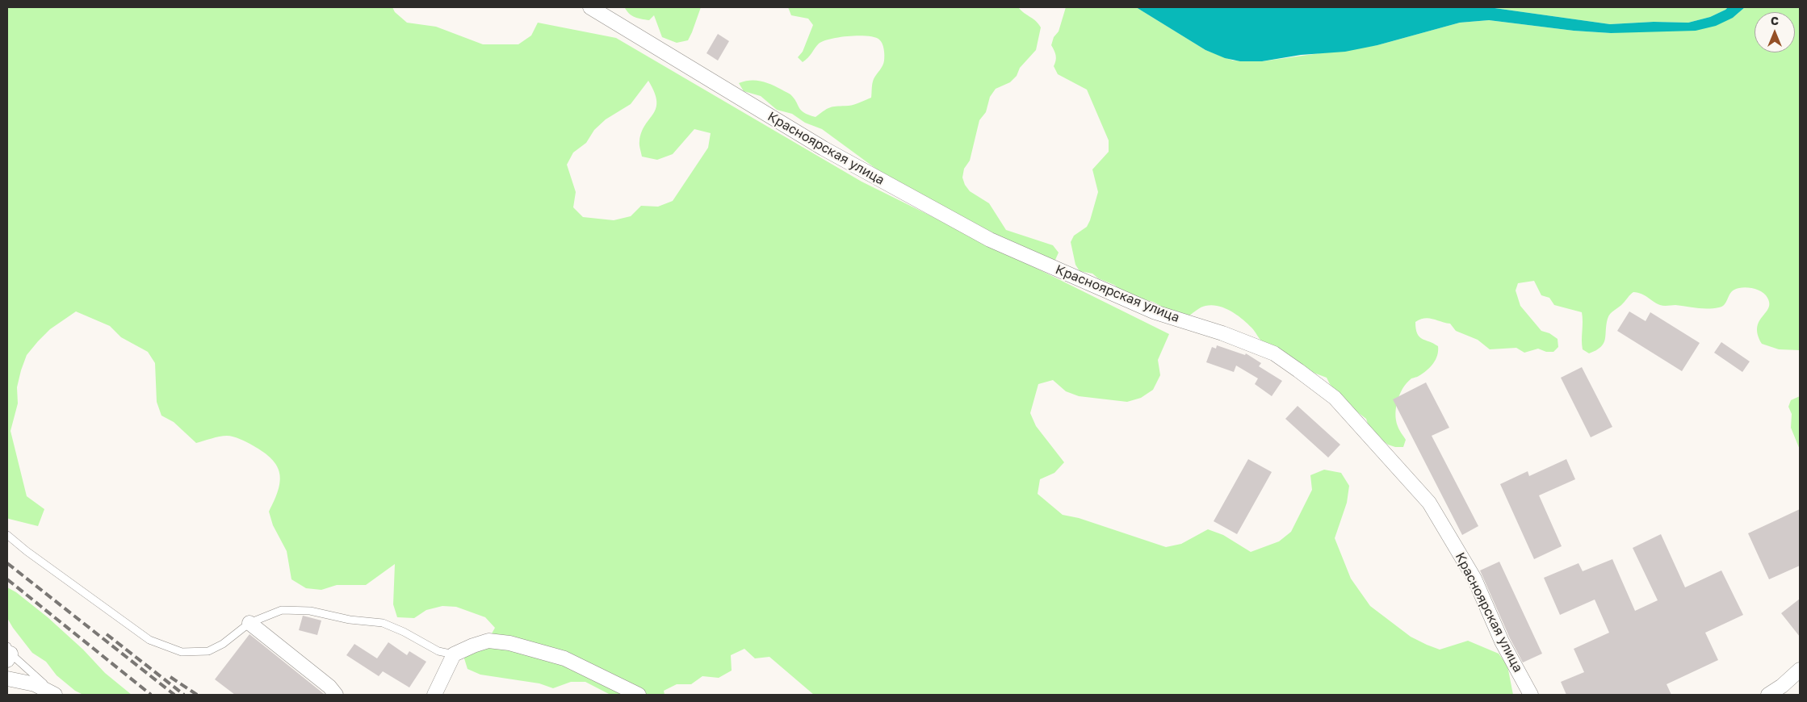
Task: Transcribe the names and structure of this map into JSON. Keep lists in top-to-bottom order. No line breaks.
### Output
{"streets":{"street":["Красноярская улица"]},"north":"top"}
